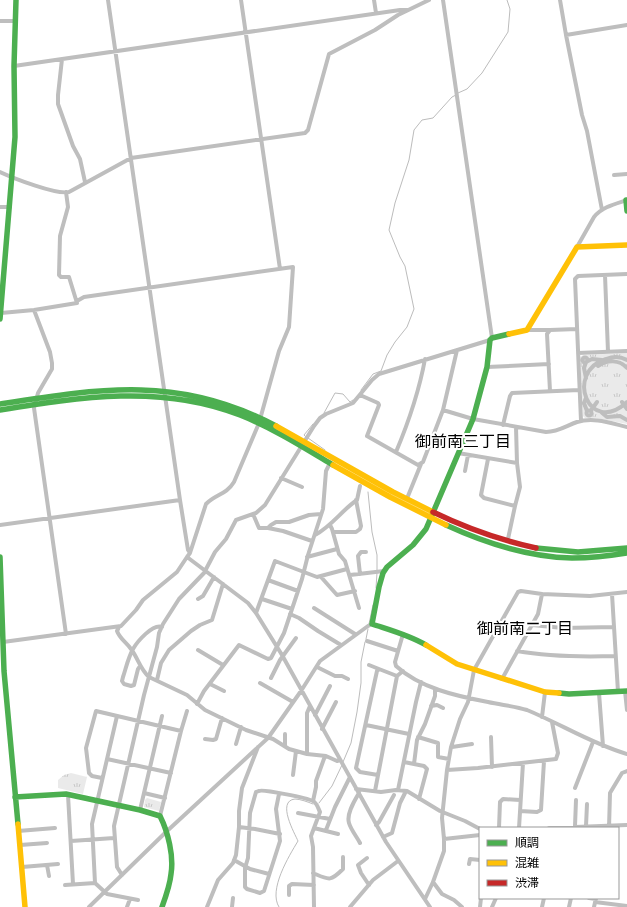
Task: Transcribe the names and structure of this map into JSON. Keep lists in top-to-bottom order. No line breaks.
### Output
{"districts":["御前南三丁目","御前南二丁目"],"legend":["順調","混雑","渋滞"]}
